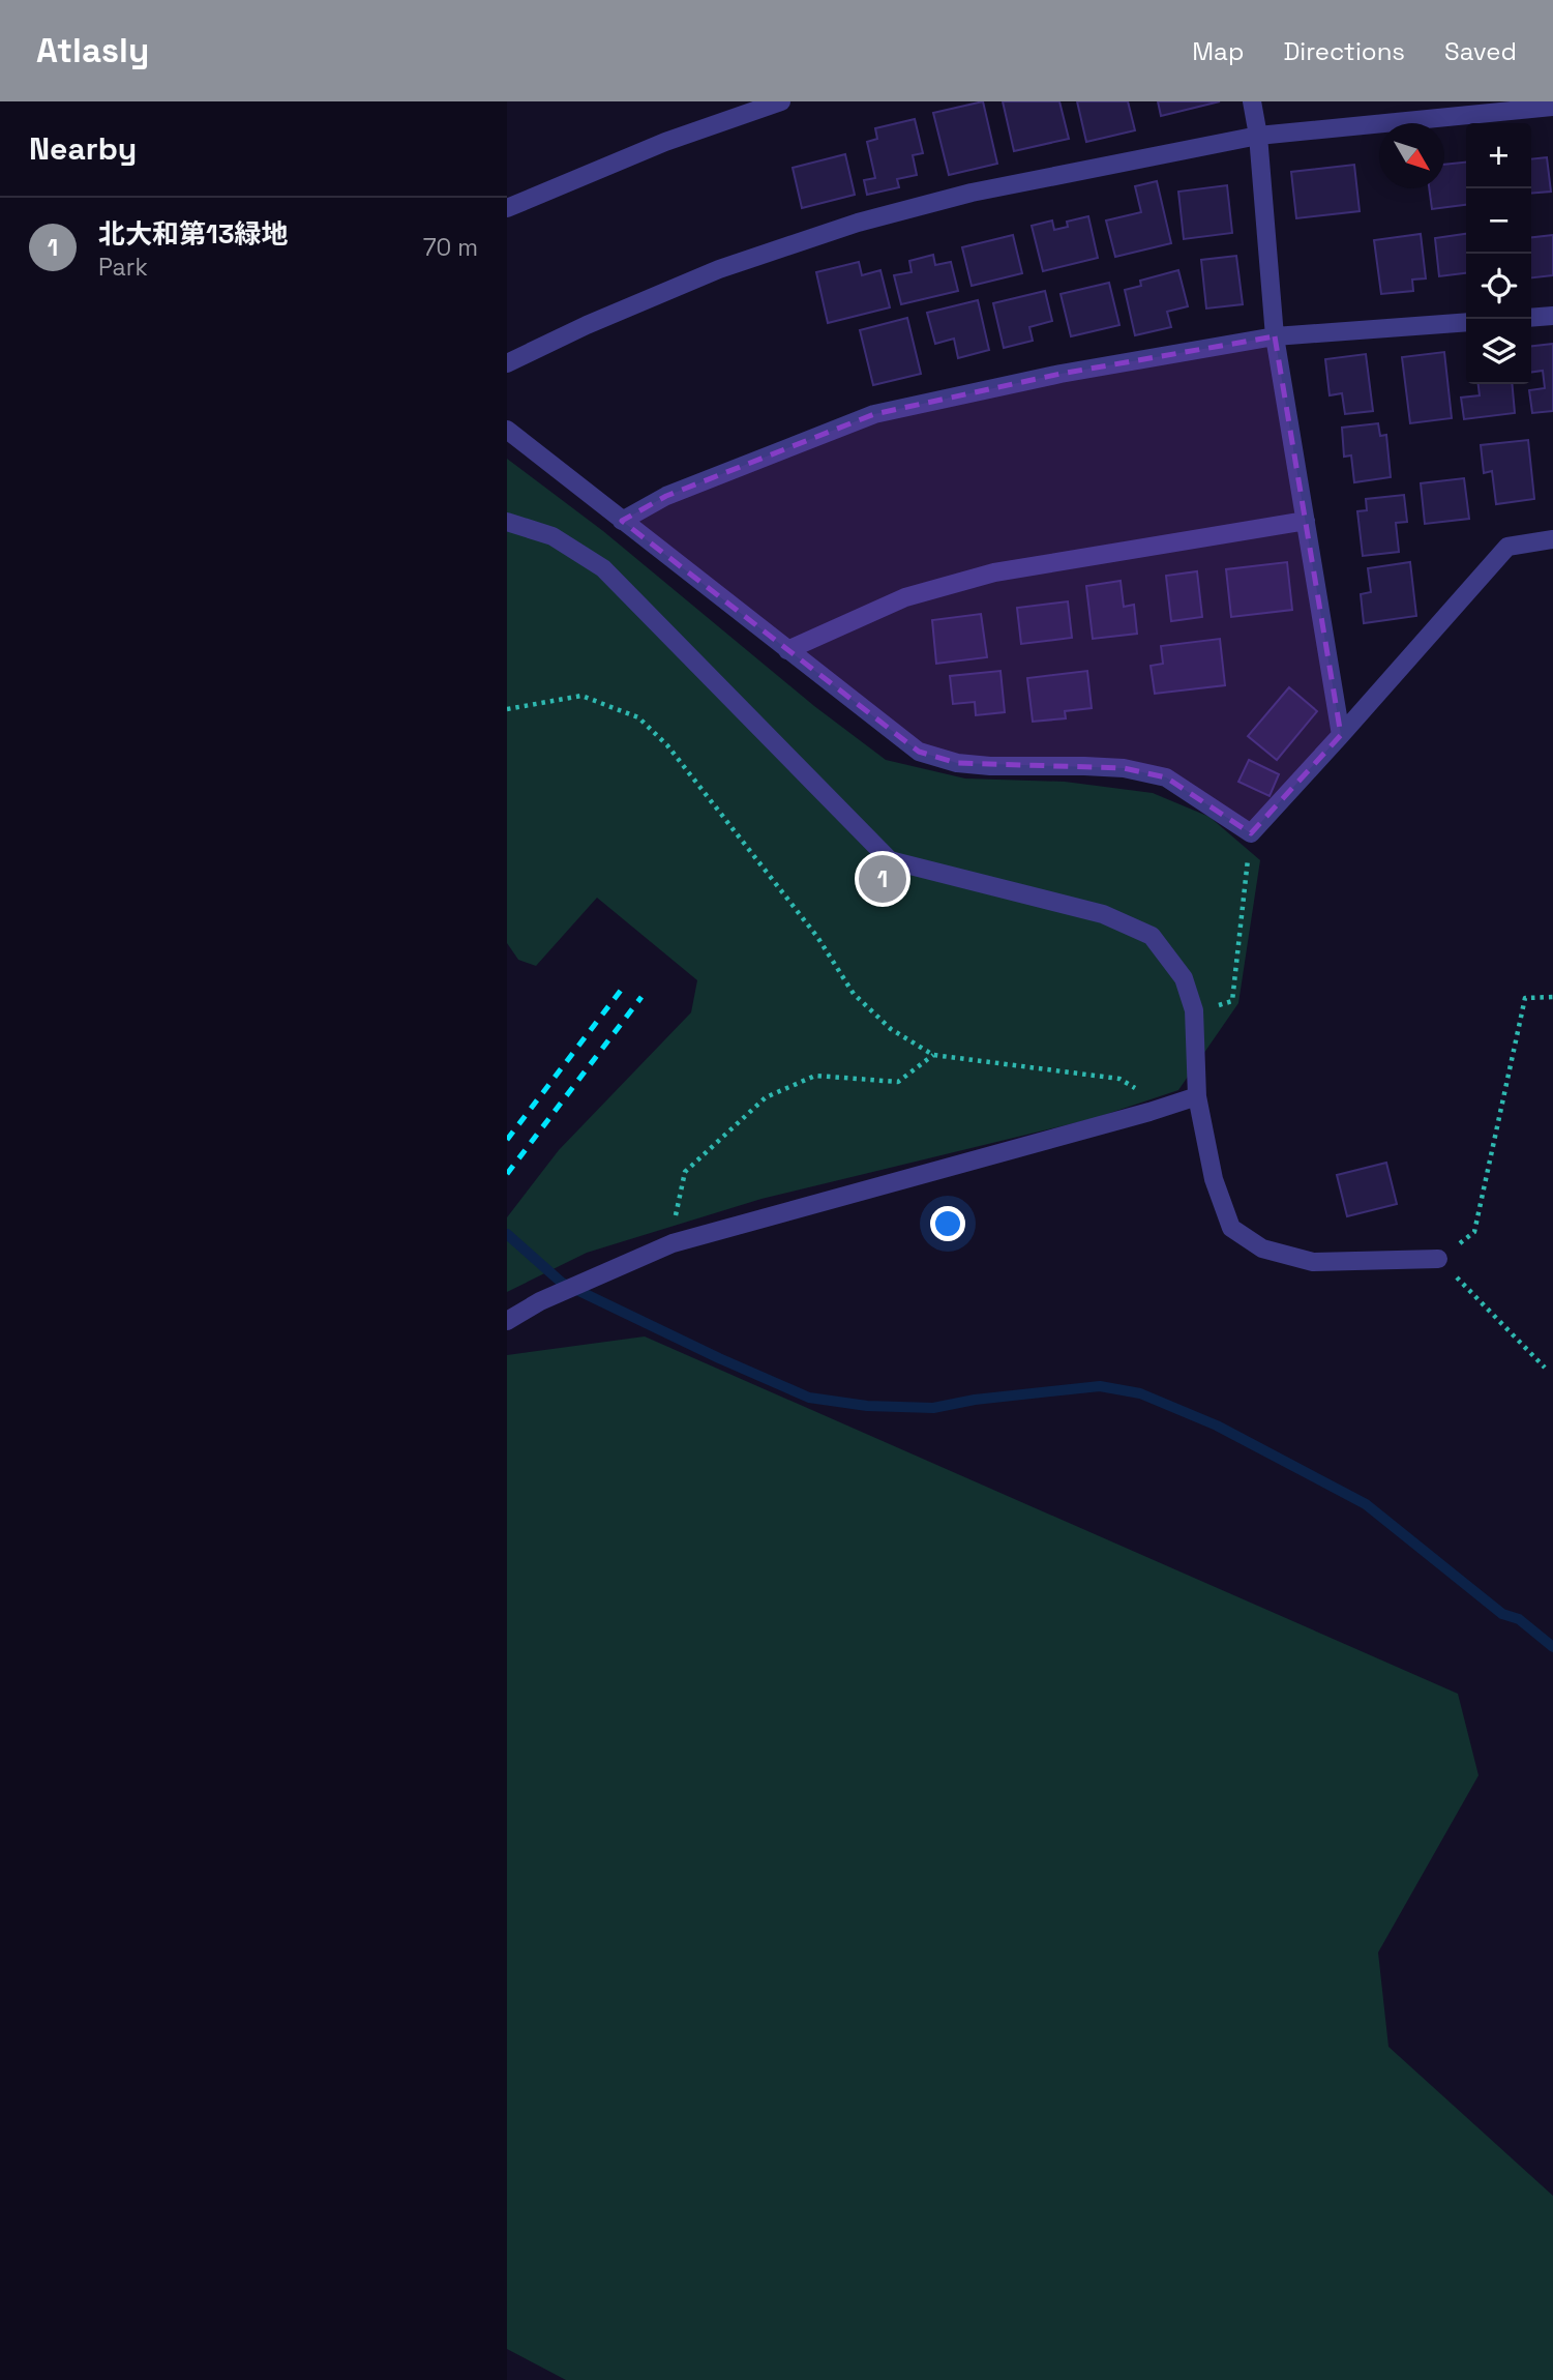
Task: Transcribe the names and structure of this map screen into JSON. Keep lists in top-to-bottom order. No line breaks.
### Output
{"north":"bottom right","page":{"header":"Atlasly","nav":["Map","Directions","Saved"],"heading":"Nearby","map_buttons":["+","−"],"list":[{"mark":"1","name":"北大和第13緑地","note":"Park","value":"70 m"}],"pins":"1"}}
